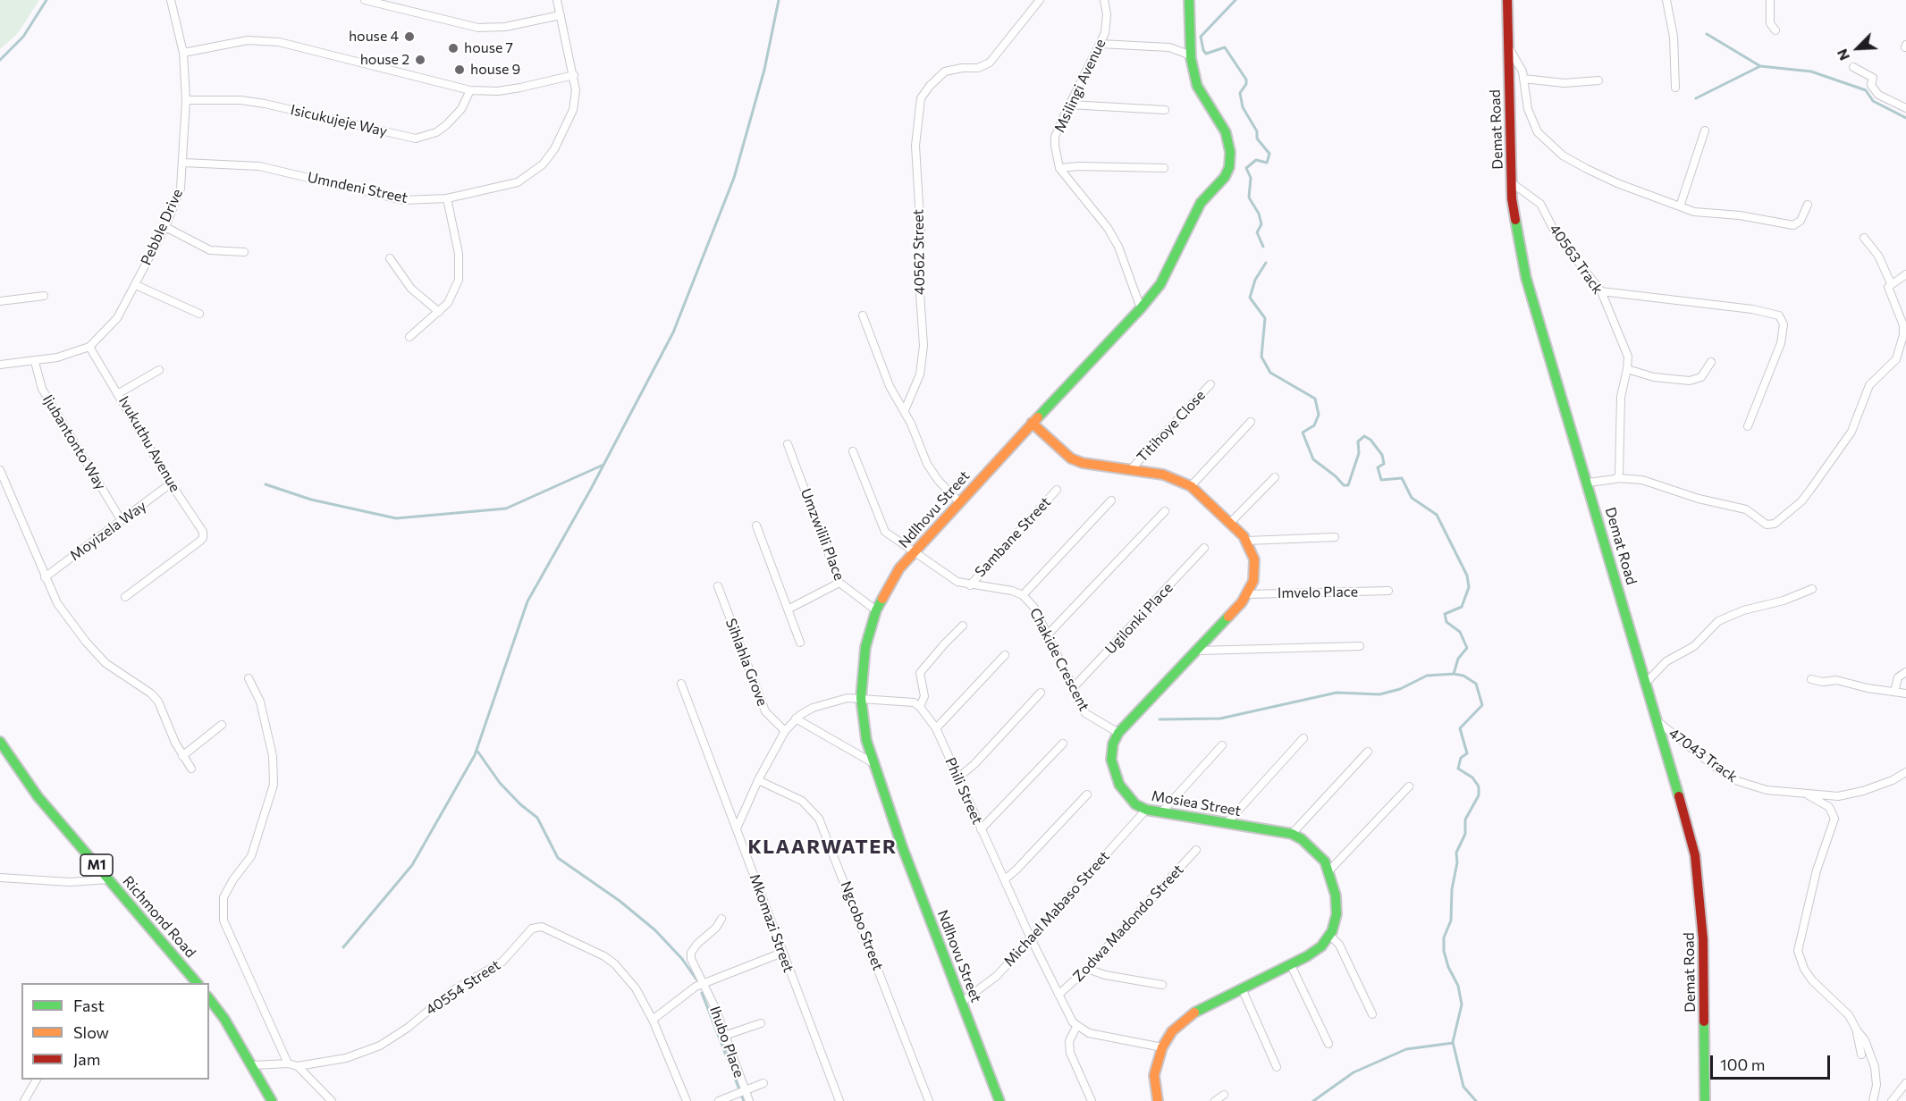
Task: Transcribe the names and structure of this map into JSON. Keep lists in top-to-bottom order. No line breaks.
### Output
{"streets":{"main road":["Demat Road","Ndlhovu Street","Mosiea Street","M1","Richmond Road"],"street":["Msilingi Avenue","Isicukujeje Way","Umndeni Street","Pebble Drive","40562 Street","40563 Track","Titihoye Close","Ijubantonto Way","Ivukuthu Avenue","Moyizela Way","Umzwilili Place","Sambane Street","Imvelo Place","Ugilonki Place","Chakide Crescent","Sihlahla Grove","47043 Track","Phili Street","Michael Mabaso Street","Mkomazi Street","Zodwa Madondo Street","Ngcobo Street","40554 Street","Ihubo Place"]},"crossings":[["Msilingi Avenue","Ndlhovu Street"],["Isicukujeje Way","Pebble Drive"],["Demat Road","40563 Track"],["Demat Road","47043 Track"],["Umndeni Street","Pebble Drive"],["Pebble Drive","Ijubantonto Way"],["Pebble Drive","Ivukuthu Avenue"],["Ijubantonto Way","Moyizela Way"],["Ivukuthu Avenue","Moyizela Way"],["Ndlhovu Street","Umzwilili Place"],["Ndlhovu Street","Chakide Crescent"],["Ndlhovu Street","Michael Mabaso Street"],["Sambane Street","Chakide Crescent"],["Ugilonki Place","Chakide Crescent"],["Chakide Crescent","Mosiea Street"],["Phili Street","Michael Mabaso Street"],["Phili Street","Zodwa Madondo Street"],["Mosiea Street","Michael Mabaso Street"]],"districts":["KLAARWATER"],"places":["house 4","house 7","house 2","house 9"],"legend":["Fast","Slow","Jam"],"scale_bar":"100 m","north":"bottom left"}
